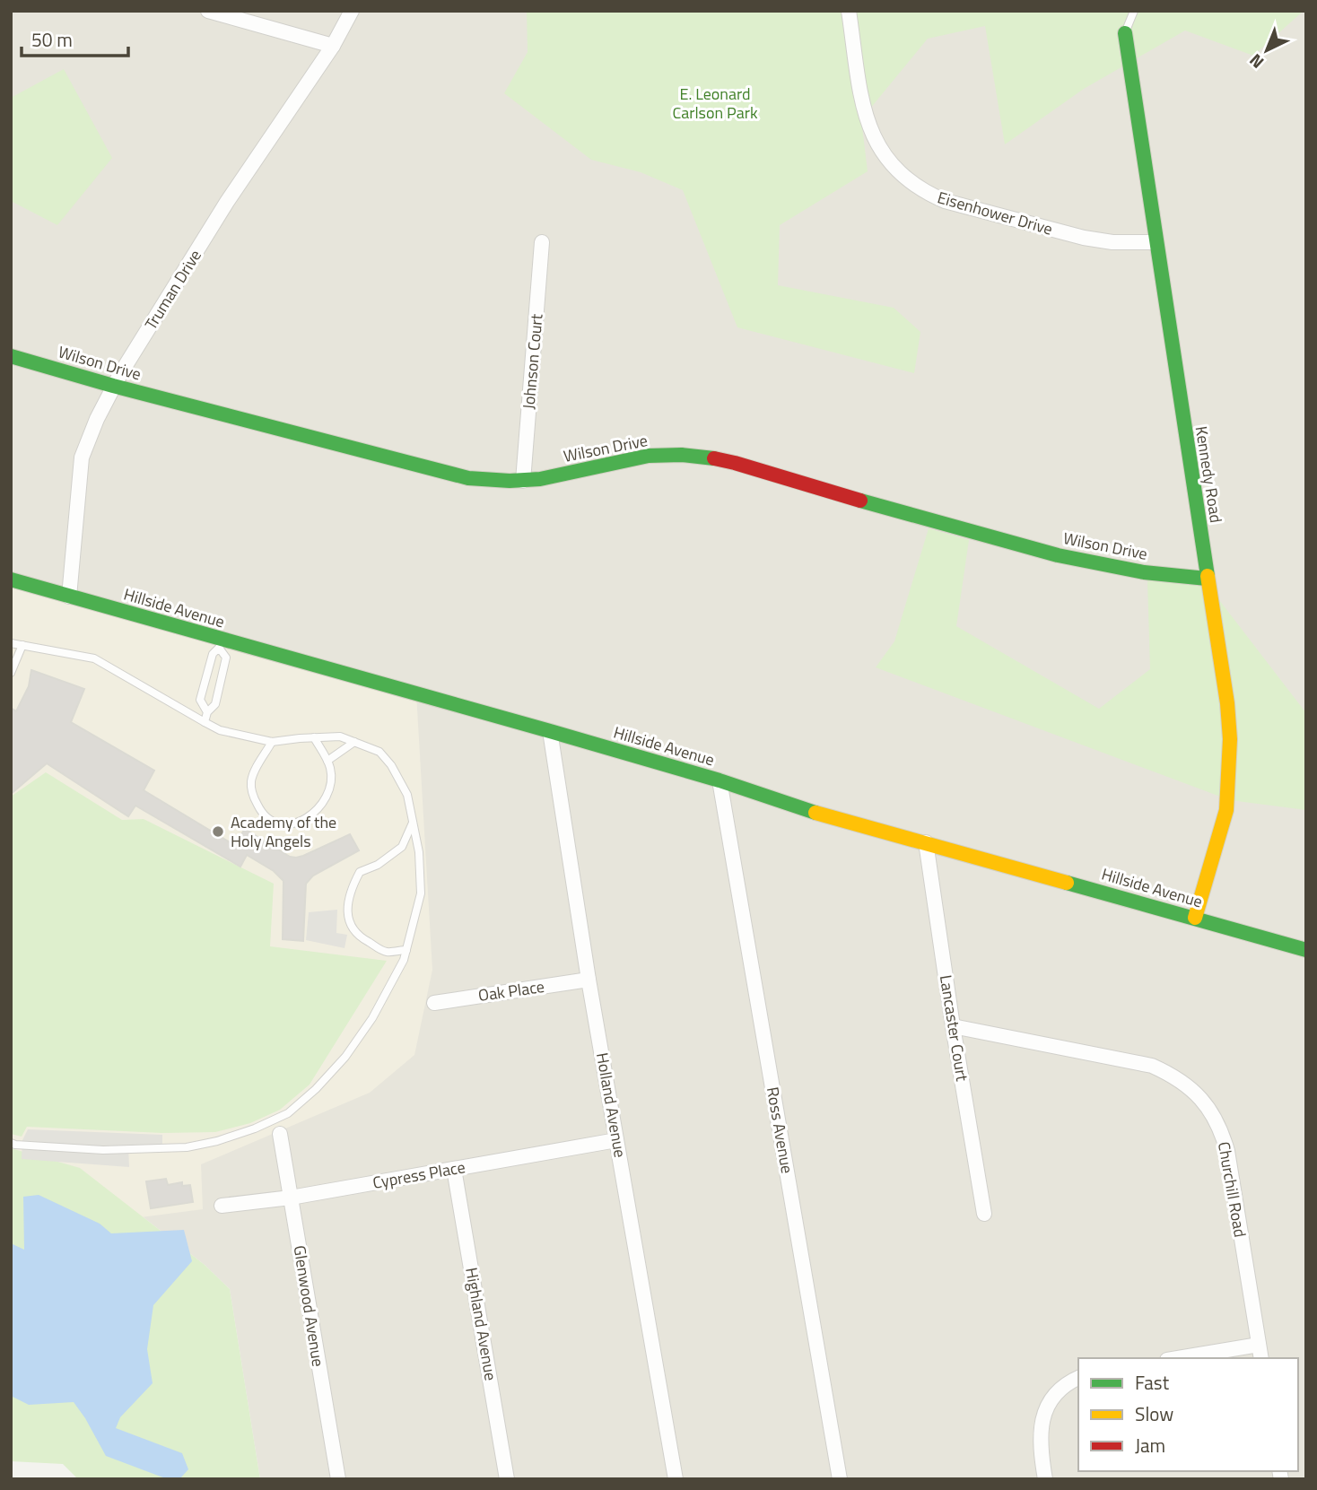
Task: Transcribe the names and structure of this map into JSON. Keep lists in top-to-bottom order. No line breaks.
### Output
{"streets":{"street":["Eisenhower Drive","Truman Drive","Johnson Court","Wilson Drive","Kennedy Road","Hillside Avenue","Oak Place","Lancaster Court","Holland Avenue","Ross Avenue","Cypress Place","Churchill Road","Glenwood Avenue","Highland Avenue"]},"crossings":[["Eisenhower Drive","Kennedy Road"],["Truman Drive","Wilson Drive"],["Truman Drive","Hillside Avenue"],["Johnson Court","Wilson Drive"],["Wilson Drive","Kennedy Road"],["Kennedy Road","Hillside Avenue"],["Hillside Avenue","Lancaster Court"],["Hillside Avenue","Holland Avenue"],["Hillside Avenue","Ross Avenue"],["Oak Place","Holland Avenue"],["Lancaster Court","Churchill Road"],["Holland Avenue","Cypress Place"],["Cypress Place","Glenwood Avenue"],["Cypress Place","Highland Avenue"]],"parks":["E. Leonard Carlson Park"],"places":["Academy of the Holy Angels"],"legend":["Fast","Slow","Jam"],"scale_bar":"50 m","north":"bottom left"}
